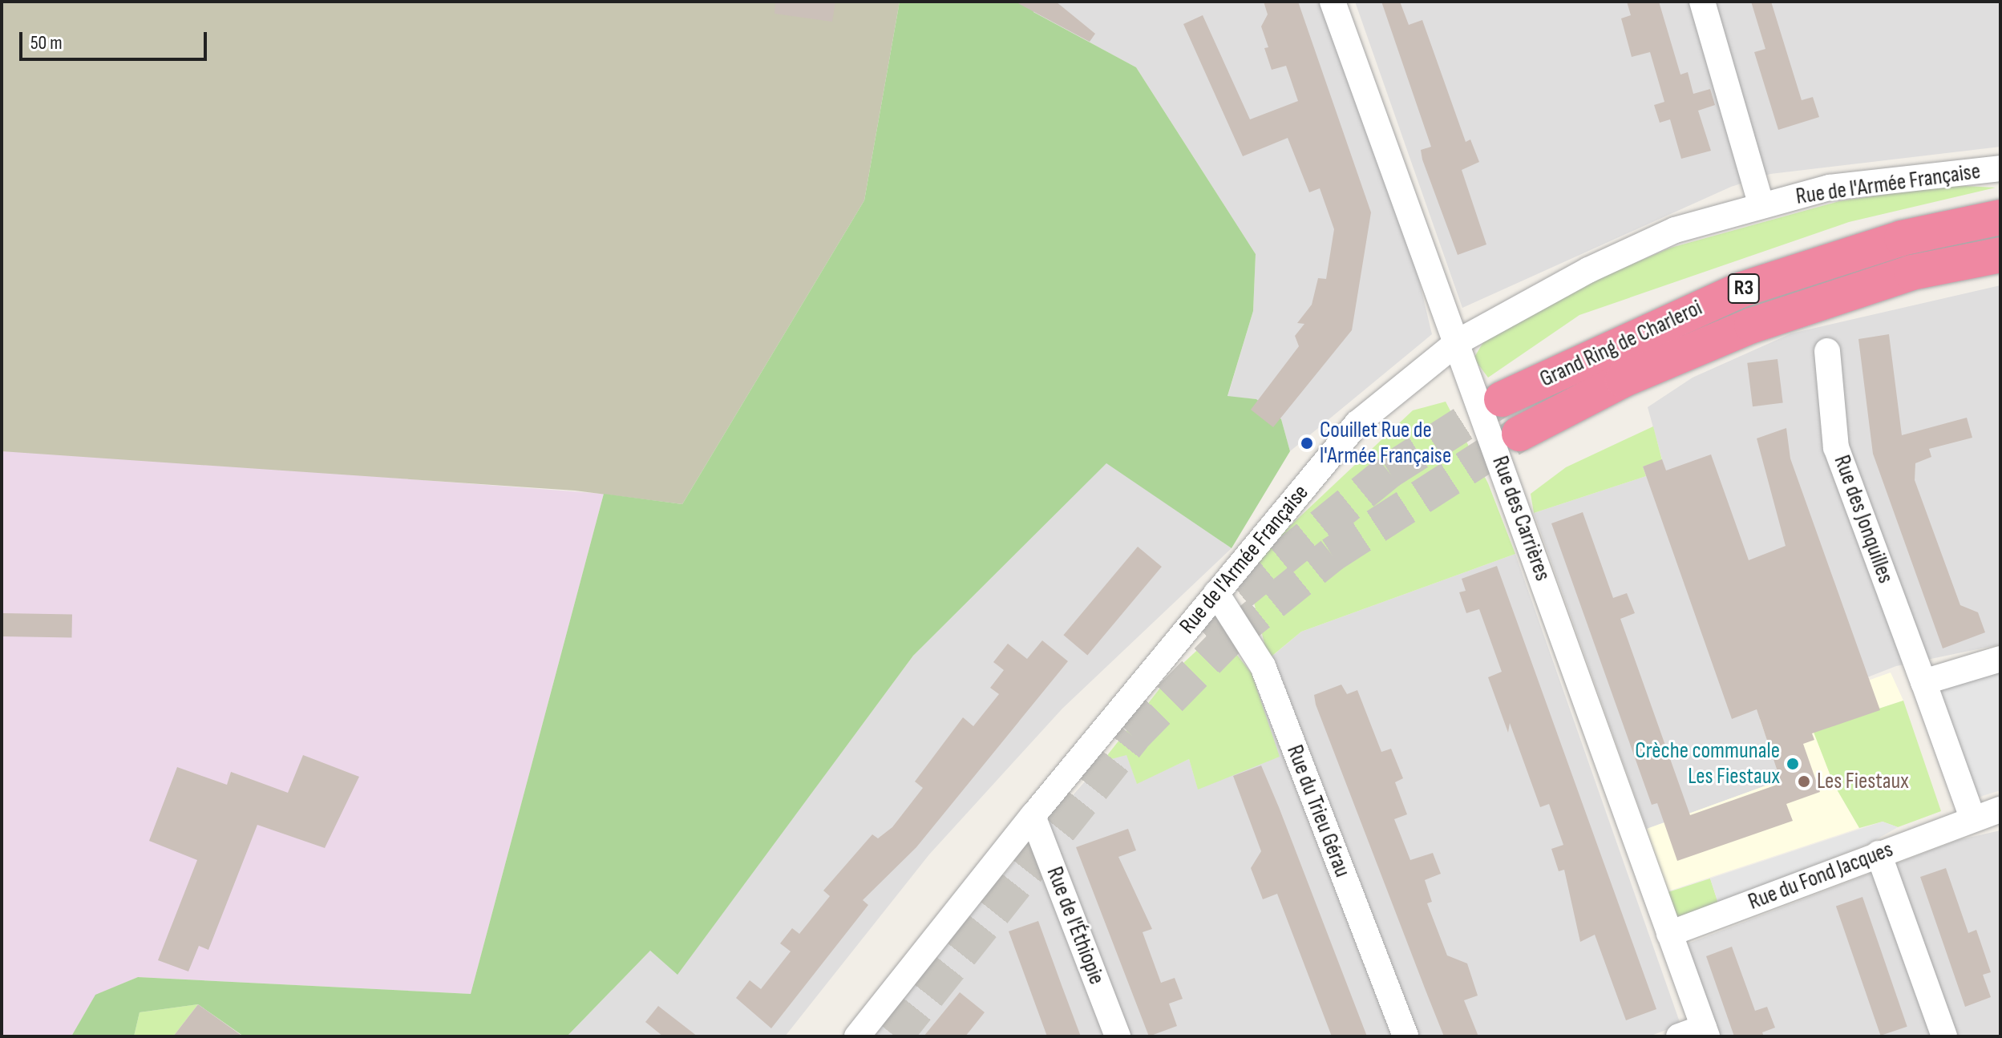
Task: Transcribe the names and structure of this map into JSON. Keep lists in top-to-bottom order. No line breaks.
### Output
{"streets":{"highway":["R3","Grand Ring de Charleroi"],"street":["Rue de l'Armée Française","Rue des Carrières","Rue des Jonquilles","Rue du Trieu Gérau","Rue du Fond Jacques","Rue de l'Éthiopie"]},"crossings":[["Rue de l'Armée Française","Rue des Carrières"],["Rue de l'Armée Française","Rue du Trieu Gérau"],["Rue de l'Armée Française","Rue de l'Éthiopie"],["Rue des Carrières","Rue du Fond Jacques"],["Rue des Jonquilles","Rue du Fond Jacques"]],"places":["Couillet Rue de l'Armée Française","Crèche communale Les Fiestaux","Les Fiestaux"],"scale_bar":"50 m"}
